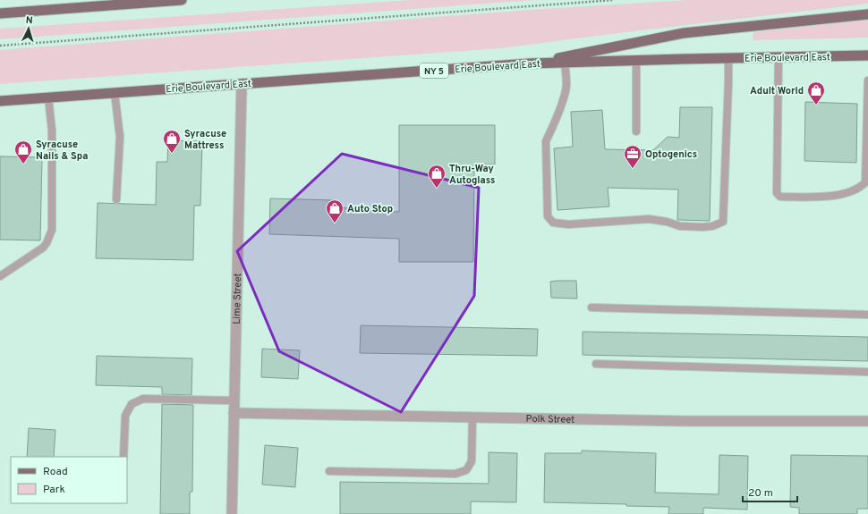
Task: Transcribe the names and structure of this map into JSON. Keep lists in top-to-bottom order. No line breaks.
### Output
{"streets":{"main road":["Erie Boulevard East","NY 5"],"street":["Lime Street","Polk Street"]},"crossings":[["Erie Boulevard East","Lime Street"],["Lime Street","Polk Street"]],"places":{"shop":["Adult World","Syracuse Mattress","Syracuse Nails & Spa","Thru-Way Autoglass","Auto Stop"],"office":["Optogenics"]},"legend":["Road","Park"],"scale_bar":"20 m","north":"top"}
